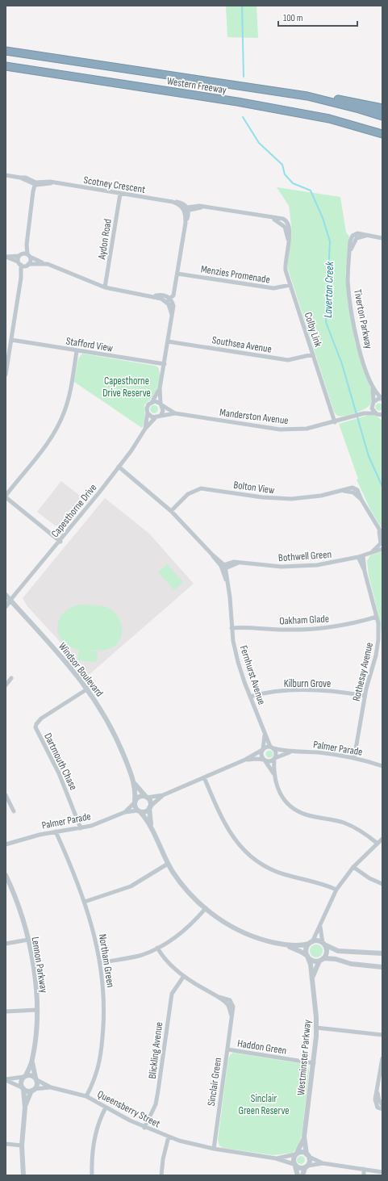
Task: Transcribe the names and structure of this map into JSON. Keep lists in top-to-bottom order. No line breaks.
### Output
{"streets":{"highway":["Western Freeway"],"street":["Scotney Crescent","Aydon Road","Menzies Promenade","Tiverton Parkway","Colby Link","Stafford View","Southsea Avenue","Manderston Avenue","Bolton View","Capesthorne Drive","Bothwell Green","Oakham Glade","Windsor Boulevard","Rothesay Avenue","Fernhurst Avenue","Kilburn Grove","Palmer Parade","Dartmouth Chase","Northam Green","Lennon Parkway","Haddon Green","Blickling Avenue","Westminster Parkway","Sinclair Green","Queensberry Street"]},"crossings":[["Scotney Crescent","Aydon Road"],["Scotney Crescent","Colby Link"],["Menzies Promenade","Colby Link"],["Tiverton Parkway","Manderston Avenue"],["Colby Link","Southsea Avenue"],["Colby Link","Manderston Avenue"],["Manderston Avenue","Capesthorne Drive"],["Bolton View","Bothwell Green"],["Capesthorne Drive","Windsor Boulevard"],["Bothwell Green","Rothesay Avenue"],["Bothwell Green","Fernhurst Avenue"],["Oakham Glade","Rothesay Avenue"],["Oakham Glade","Fernhurst Avenue"],["Windsor Boulevard","Palmer Parade"],["Windsor Boulevard","Dartmouth Chase"],["Rothesay Avenue","Kilburn Grove"],["Rothesay Avenue","Palmer Parade"],["Fernhurst Avenue","Kilburn Grove"],["Fernhurst Avenue","Palmer Parade"],["Palmer Parade","Dartmouth Chase"],["Palmer Parade","Northam Green"],["Northam Green","Queensberry Street"],["Lennon Parkway","Queensberry Street"],["Haddon Green","Westminster Parkway"],["Haddon Green","Sinclair Green"],["Blickling Avenue","Sinclair Green"],["Blickling Avenue","Queensberry Street"],["Westminster Parkway","Queensberry Street"],["Sinclair Green","Queensberry Street"]],"water":["Laverton Creek"],"parks":["Capesthorne Drive Reserve","Sinclair Green Reserve"],"scale_bar":"100 m"}
